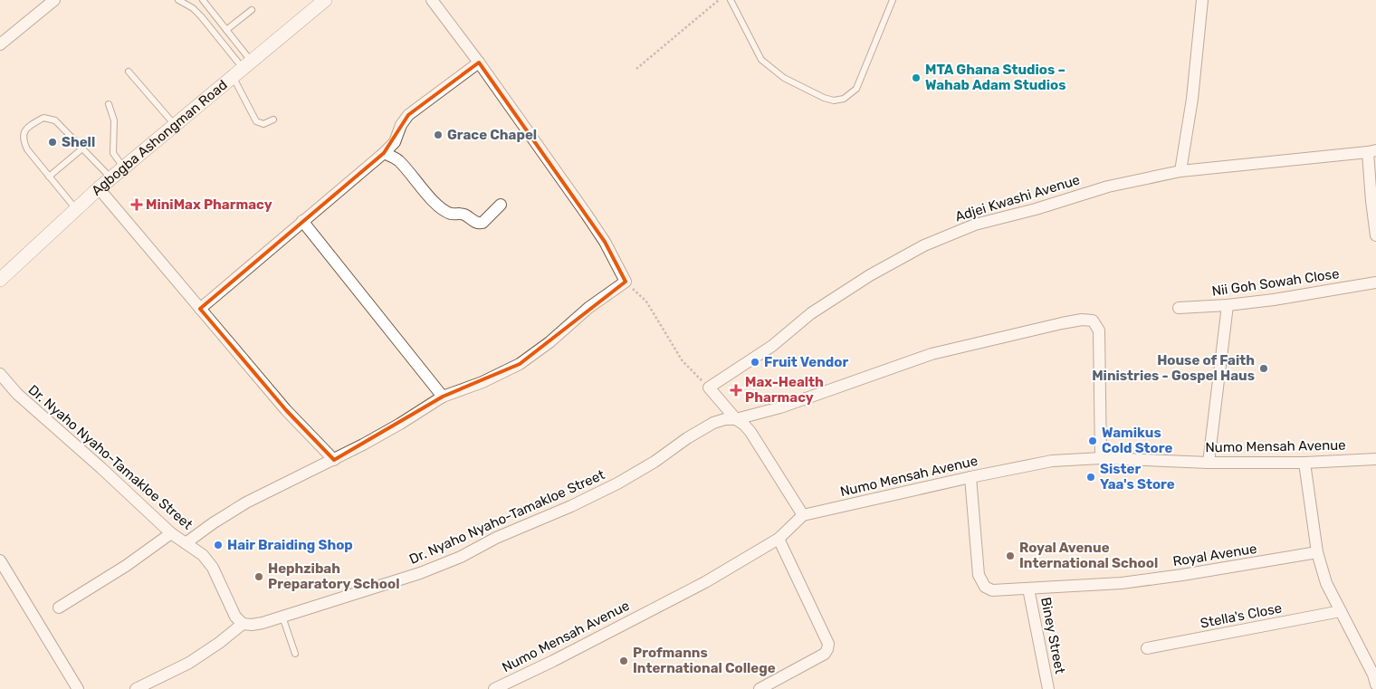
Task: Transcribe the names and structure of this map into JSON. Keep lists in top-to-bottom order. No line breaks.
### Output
{"streets":{"street":["Agbogba Ashongman Road","Adjei Kwashi Avenue","Nii Goh Sowah Close","Numo Mensah Avenue","Dr. Nyaho Nyaho-Tamakloe Street","Royal Avenue","Stella's Close","Biney Street"]},"crossings":[["Numo Mensah Avenue","Dr. Nyaho Nyaho-Tamakloe Street"],["Numo Mensah Avenue","Royal Avenue"],["Royal Avenue","Biney Street"]],"places":{"other":["MTA Ghana Studios – Wahab Adam Studios","Grace Chapel","Shell","Fruit Vendor","House of Faith Ministries - Gospel Haus","Wamikus Cold Store","Sister Yaa's Store","Hair Braiding Shop","Royal Avenue International School","Hephzibah Preparatory School","Profmanns International College"],"health":["MiniMax Pharmacy","Max-Health Pharmacy"]}}
